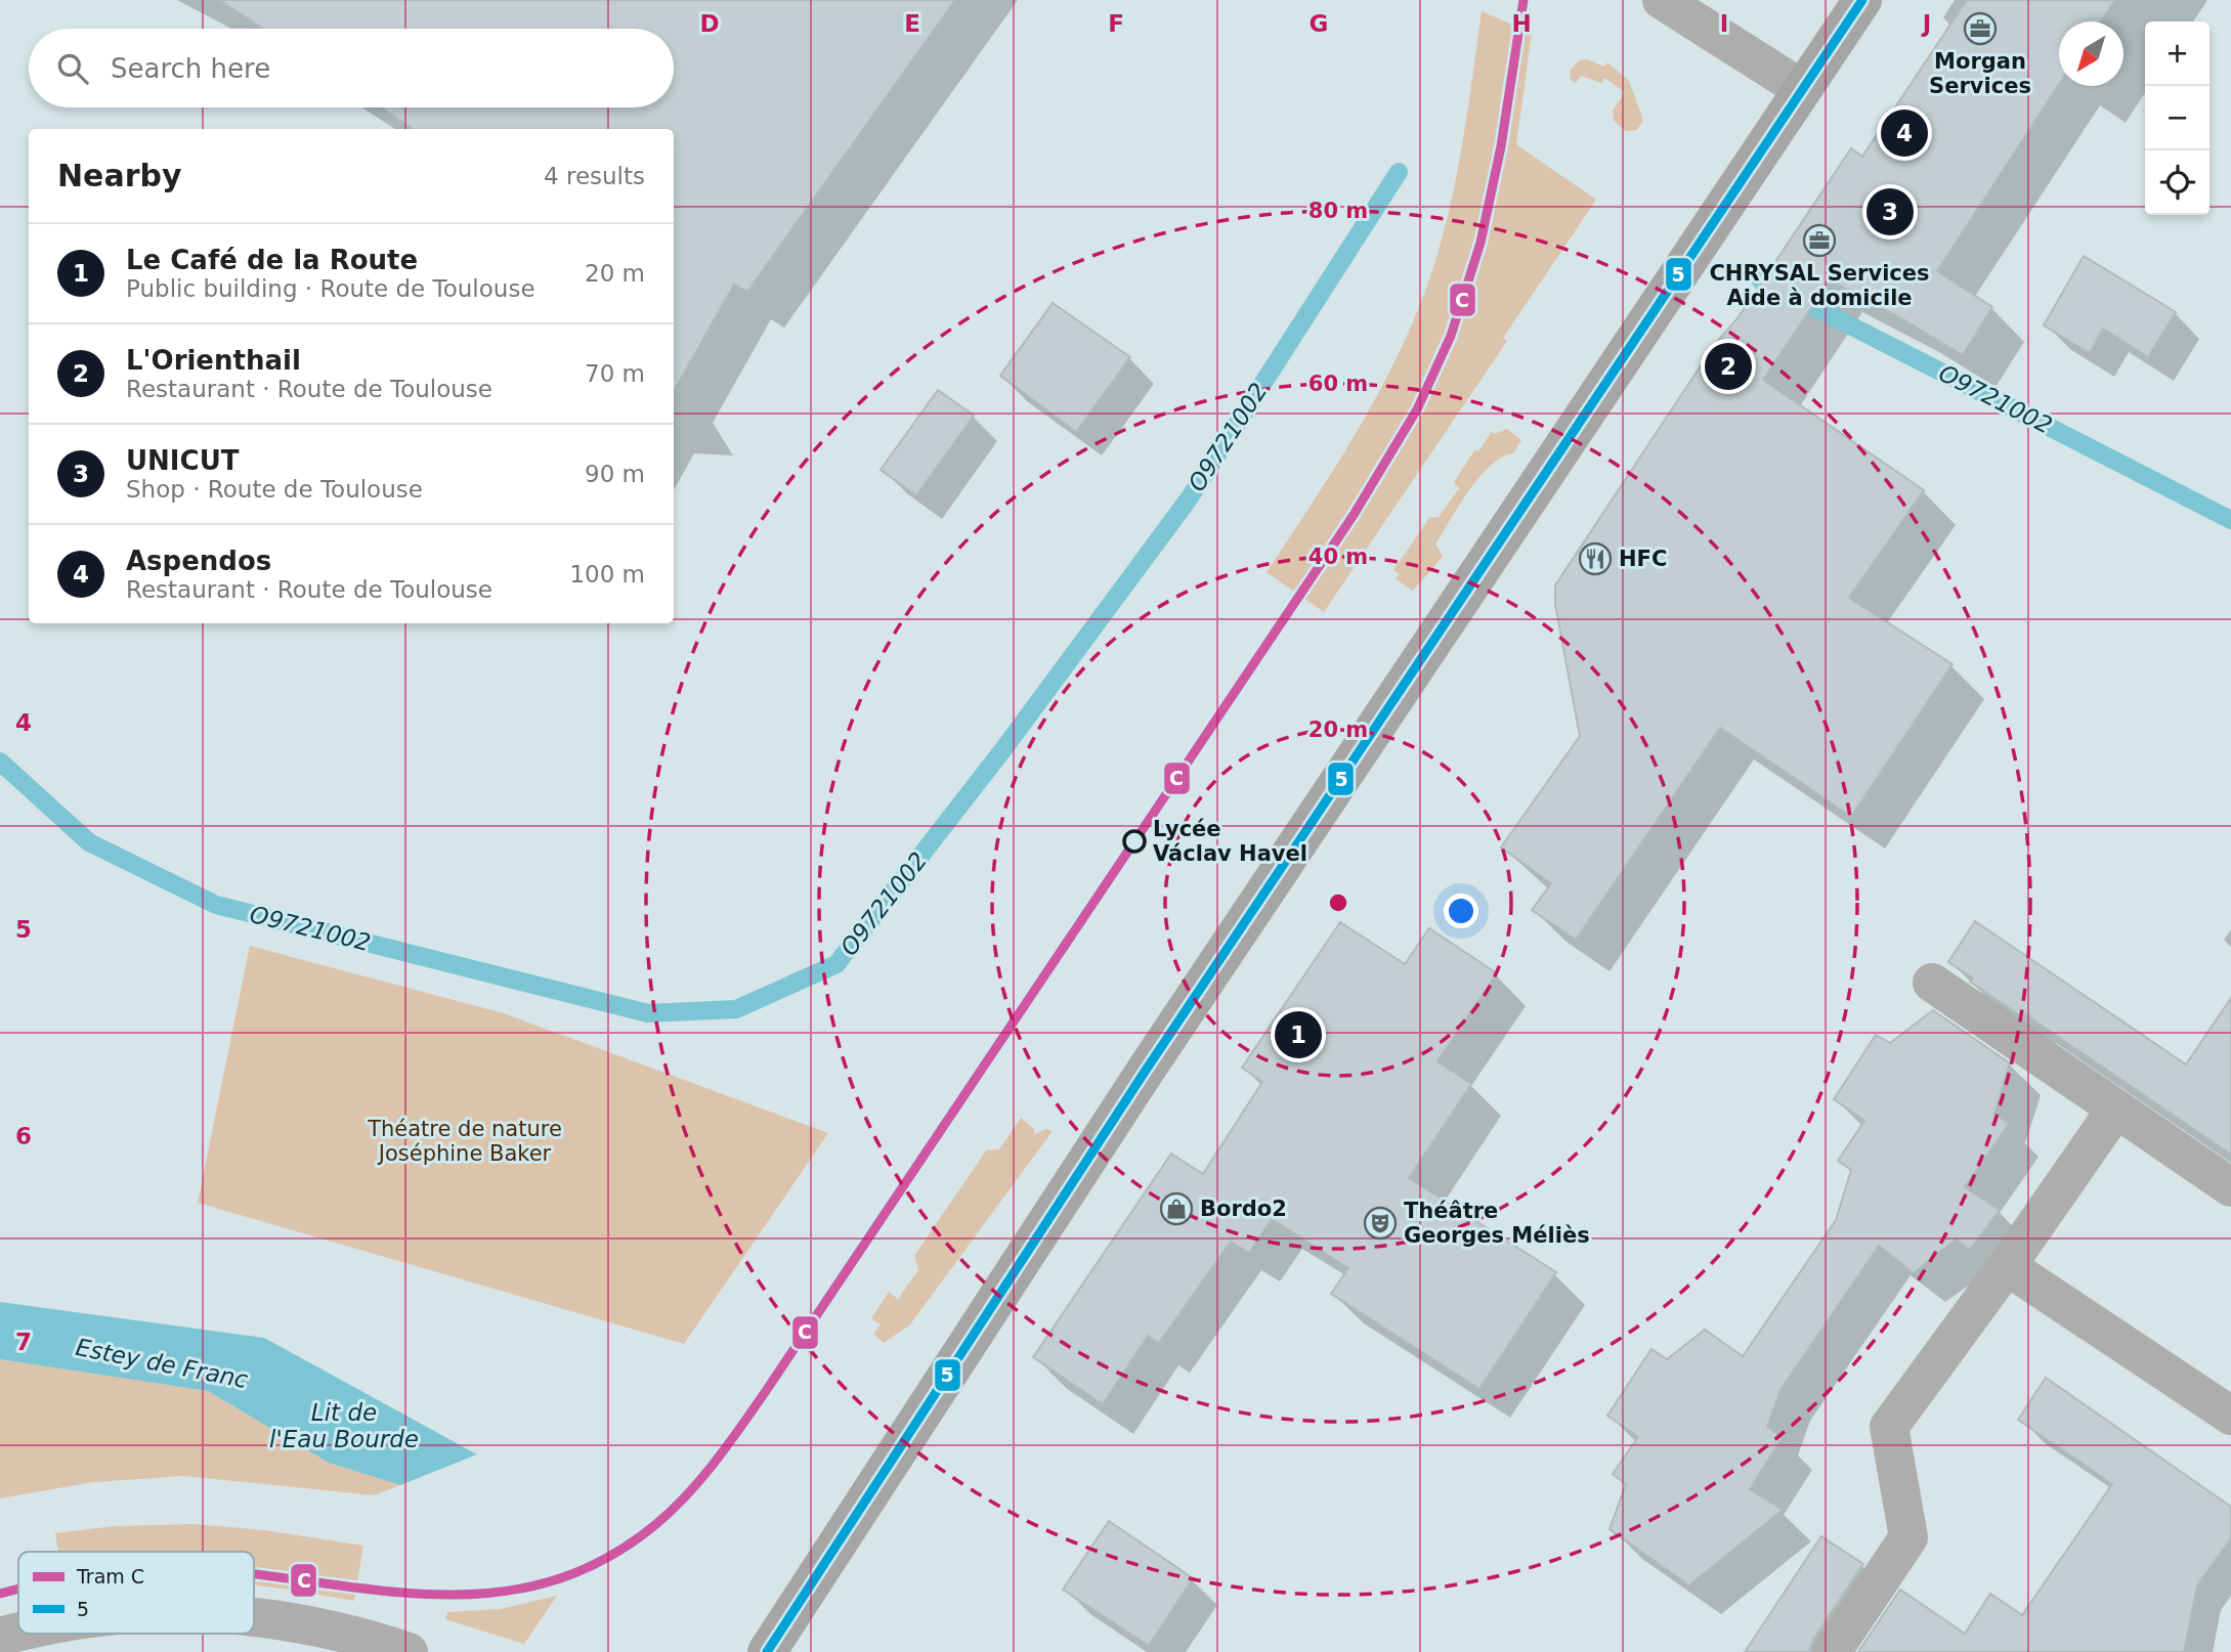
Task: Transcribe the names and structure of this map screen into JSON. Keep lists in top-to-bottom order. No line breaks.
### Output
{"water":["O9721002","Estey de Franc","Lit de l'Eau Bourde"],"parks":["Théatre de nature Joséphine Baker"],"places":{"office":["Morgan Services","CHRYSAL Services Aide à domicile"],"restaurant":["HFC"],"other":["Lycée Václav Havel"],"shop":["Bordo2"],"theatre":["Théâtre Georges Méliès"]},"lines":["tram line C","transit line 5"],"legend":["Tram C","5"],"north":"bottom left","page":{"map_buttons":["+","−"],"search":"Search here","pins":["4","3","2","1"],"heading":["Nearby","4 results"],"list":[{"mark":"1","name":"Le Café de la Route","note":"Public building · Route de Toulouse","value":"20 m"},{"mark":"2","name":"L'Orienthail","note":"Restaurant · Route de Toulouse","value":"70 m"},{"mark":"3","name":"UNICUT","note":"Shop · Route de Toulouse","value":"90 m"},{"mark":"4","name":"Aspendos","note":"Restaurant · Route de Toulouse","value":"100 m"}]},"grid":{"columns":["D","E","F","G","H","I","J"],"rows":["4","5","6","7"]},"rings":["80 m","60 m","40 m","20 m"]}
